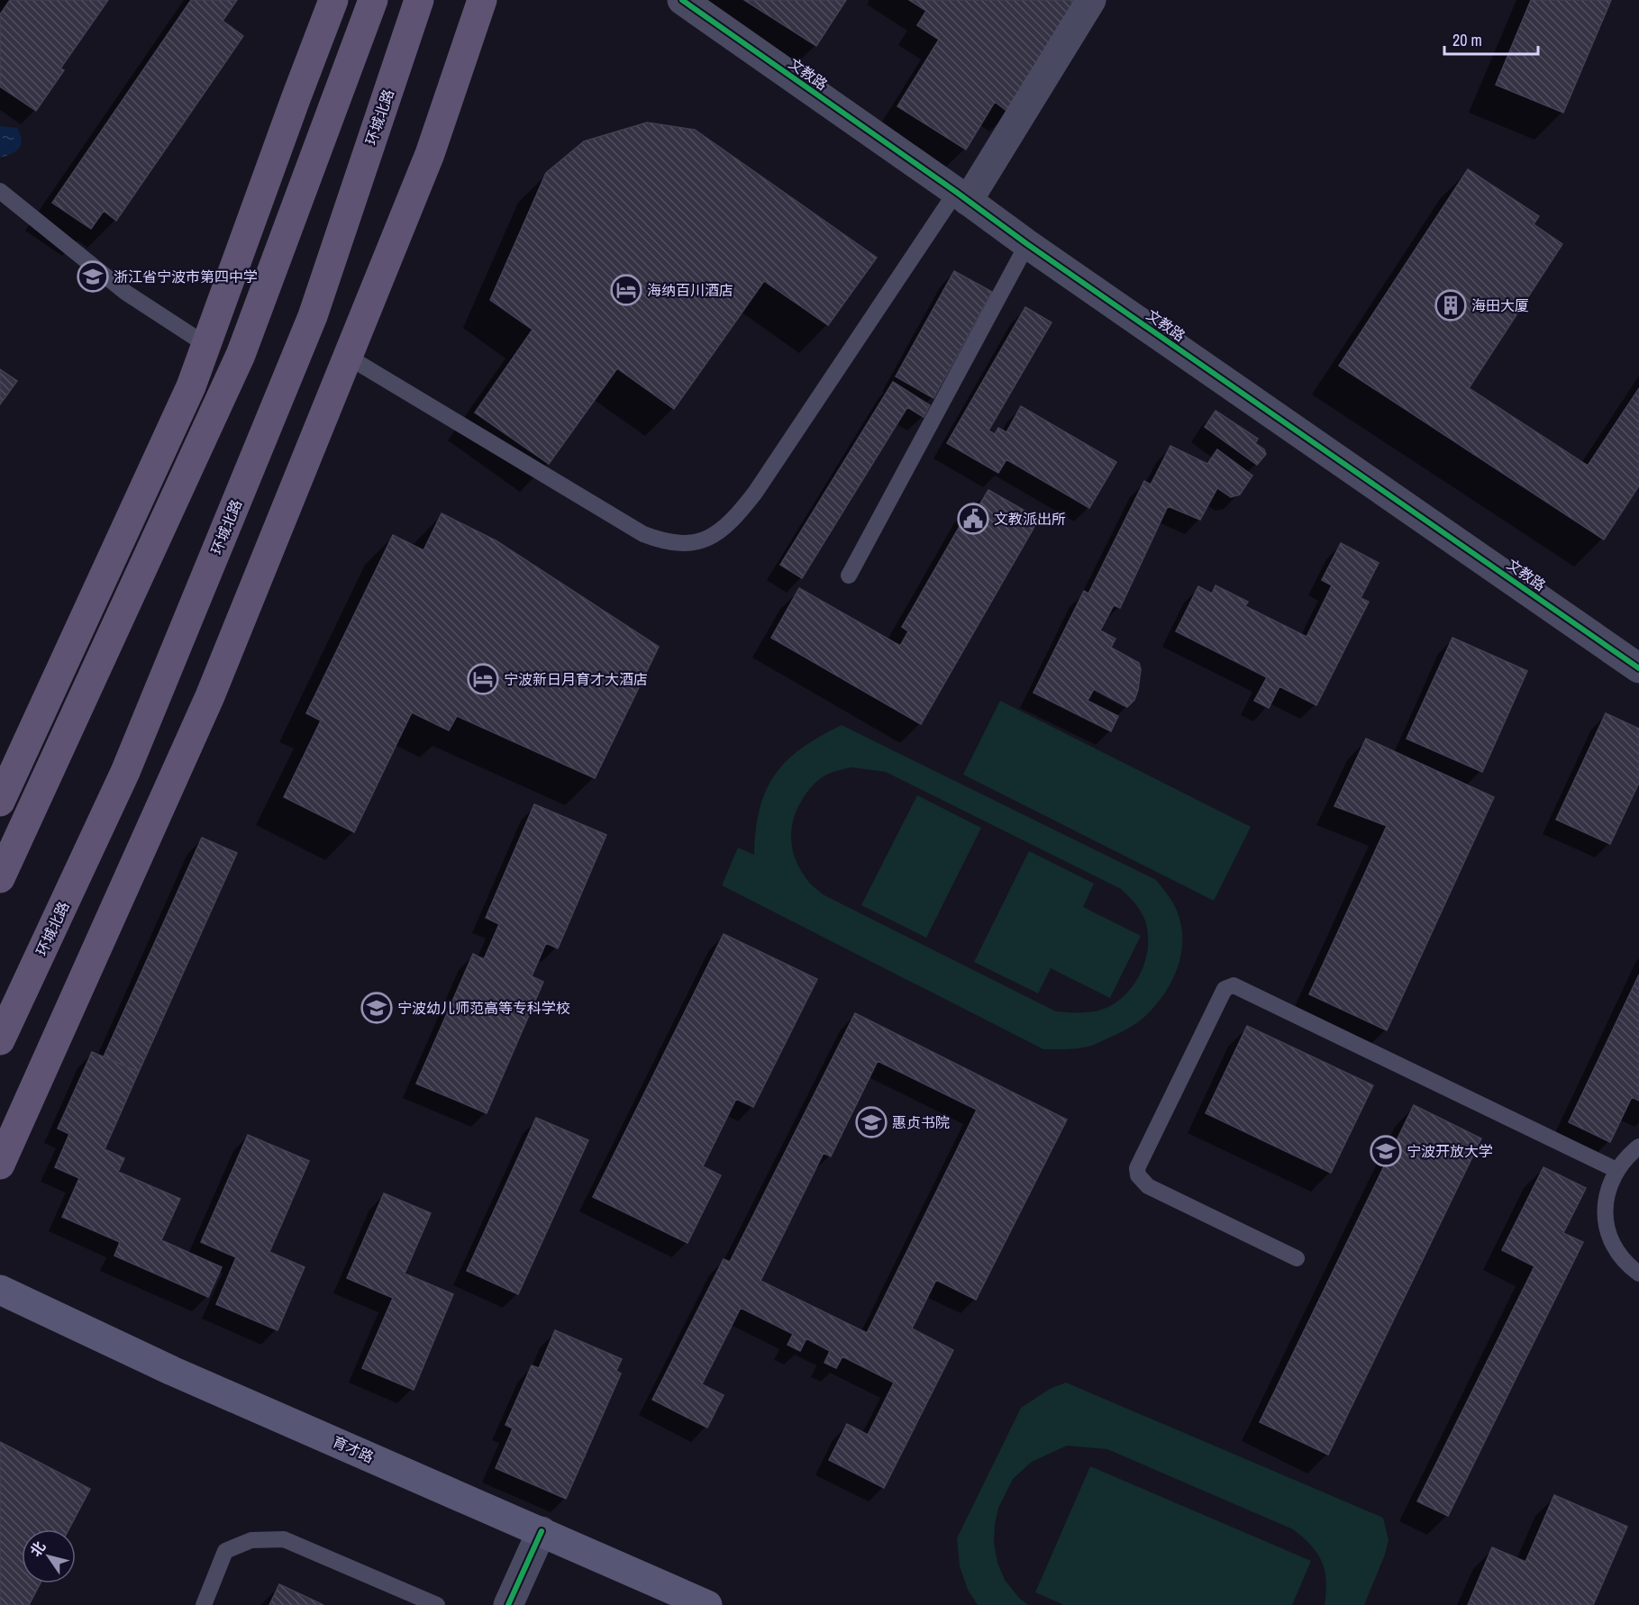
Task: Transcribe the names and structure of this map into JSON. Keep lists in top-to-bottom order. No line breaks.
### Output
{"streets":{"main road":["环城北路","育才路"],"street":["文教路"]},"places":{"school or university":["浙江省宁波市第四中学","宁波幼儿师范高等专科学校","惠贞书院","宁波开放大学"],"hotel":["海纳百川酒店","宁波新日月育才大酒店"],"building":["海田大厦"],"public building":["文教派出所"]},"scale_bar":"20 m","north":"top left"}
